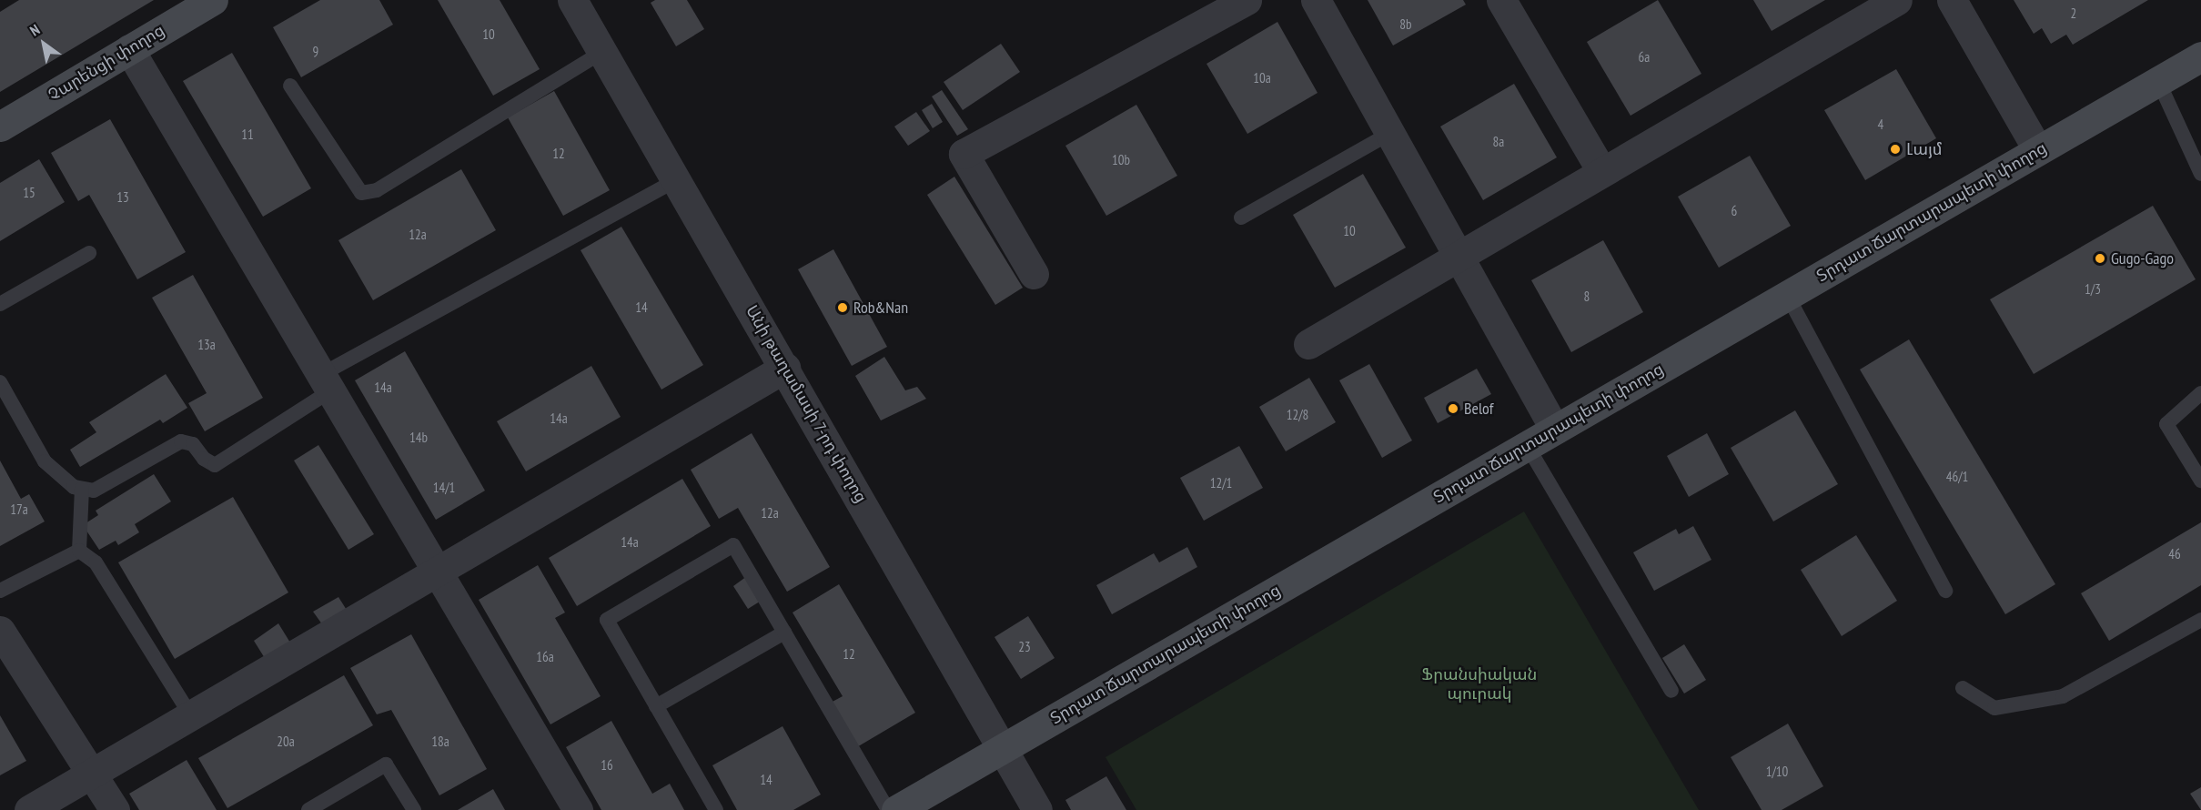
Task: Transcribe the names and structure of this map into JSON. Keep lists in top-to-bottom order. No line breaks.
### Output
{"streets":{"street":["Չարենցի փողոց","Տրդատ Ճարտարապետի փողոց","Անի թաղամասի 7-րդ փողոց"]},"crossings":[["Տրդատ Ճարտարապետի փողոց","Անի թաղամասի 7-րդ փողոց"]],"parks":["Ֆրանսիական պուրակ"],"places":["Լայմ","Gugo-Gago","Rob&Nan","Belof"],"house_numbers":["2","8b","10","9","6a","10a","4","11","8a","12","10b","15","13","6","10","12a","1/3","8","14","13a","14a","12/8","14a","14b","46/1","12/1","14/1","17a","12a","14a","46","23","12","16a","20a","18a","16","1/10","14"],"north":"top left"}
